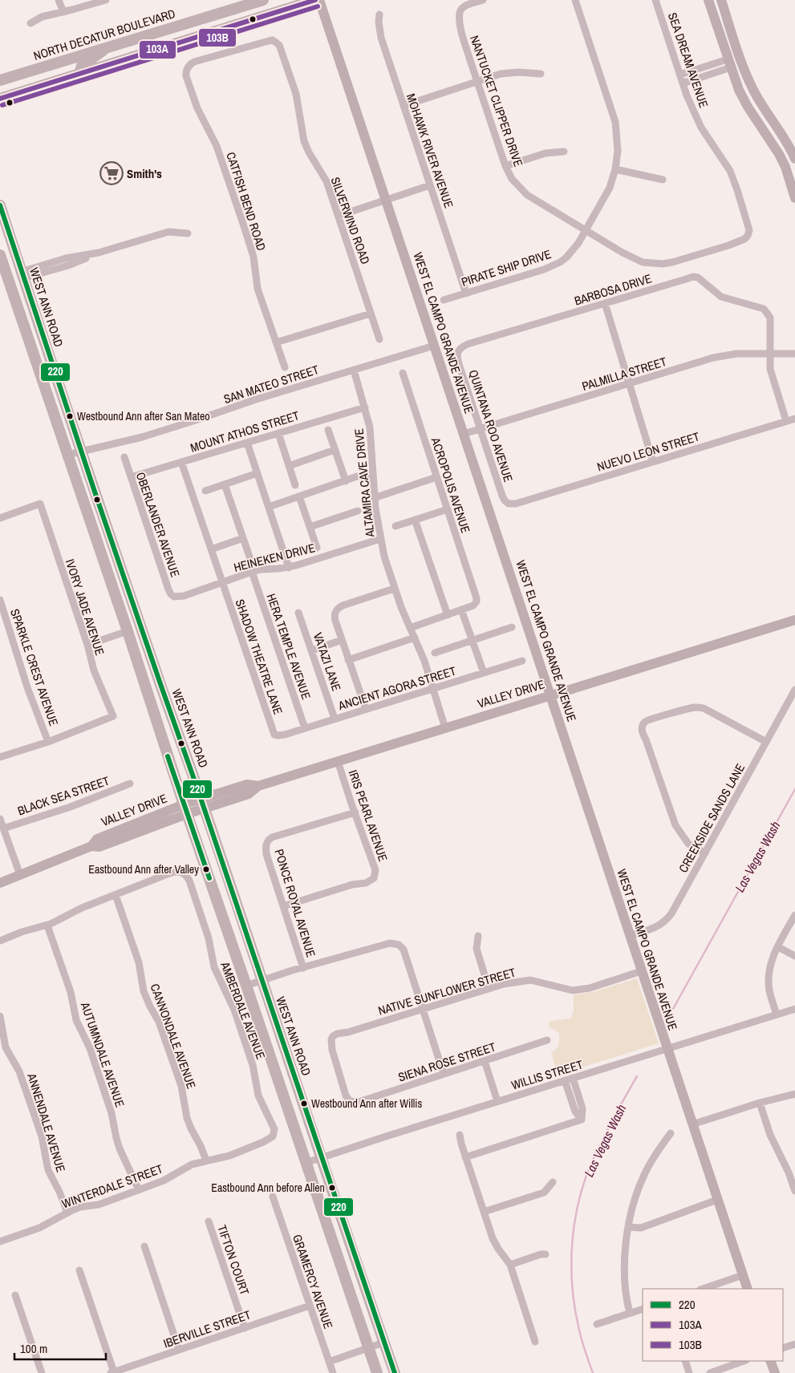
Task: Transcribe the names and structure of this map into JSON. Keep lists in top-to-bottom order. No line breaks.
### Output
{"streets":{"main road":["NORTH DECATUR BOULEVARD","WEST ANN ROAD"],"street":["SEA DREAM AVENUE","NANTUCKET CLIPPER DRIVE","MOHAWK RIVER AVENUE","CATFISH BEND ROAD","SILVERWIND ROAD","PIRATE SHIP DRIVE","BARBOSA DRIVE","WEST EL CAMPO GRANDE AVENUE","PALMILLA STREET","SAN MATEO STREET","QUINTANA ROO AVENUE","MOUNT ATHOS STREET","NUEVO LEON STREET","ALTAMIRA CAVE DRIVE","ACROPOLIS AVENUE","OBERLANDER AVENUE","HEINEKEN DRIVE","IVORY JADE AVENUE","HERA TEMPLE AVENUE","SHADOW THEATRE LANE","VATAZI LANE","SPARKLE CREST AVENUE","ANCIENT AGORA STREET","VALLEY DRIVE","BLACK SEA STREET","IRIS PEARL AVENUE","CREEKSIDE SANDS LANE","PONCE ROYAL AVENUE","NATIVE SUNFLOWER STREET","AMBERDALE AVENUE","CANNONDALE AVENUE","AUTUMNDALE AVENUE","SIENA ROSE STREET","WILLIS STREET","ANNENDALE AVENUE","WINTERDALE STREET","TIFTON COURT","GRAMERCY AVENUE","IBERVILLE STREET"]},"crossings":[["SEA DREAM AVENUE","NANTUCKET CLIPPER DRIVE"],["NANTUCKET CLIPPER DRIVE","PIRATE SHIP DRIVE"],["MOHAWK RIVER AVENUE","PIRATE SHIP DRIVE"],["CATFISH BEND ROAD","SILVERWIND ROAD"],["BARBOSA DRIVE","PALMILLA STREET"],["BARBOSA DRIVE","QUINTANA ROO AVENUE"],["WEST ANN ROAD","SAN MATEO STREET"],["WEST ANN ROAD","VALLEY DRIVE"],["WEST ANN ROAD","WILLIS STREET"],["WEST EL CAMPO GRANDE AVENUE","PALMILLA STREET"],["WEST EL CAMPO GRANDE AVENUE","SAN MATEO STREET"],["WEST EL CAMPO GRANDE AVENUE","VALLEY DRIVE"],["WEST EL CAMPO GRANDE AVENUE","CREEKSIDE SANDS LANE"],["WEST EL CAMPO GRANDE AVENUE","NATIVE SUNFLOWER STREET"],["WEST EL CAMPO GRANDE AVENUE","WILLIS STREET"],["PALMILLA STREET","QUINTANA ROO AVENUE"],["SAN MATEO STREET","ALTAMIRA CAVE DRIVE"],["QUINTANA ROO AVENUE","NUEVO LEON STREET"],["MOUNT ATHOS STREET","ALTAMIRA CAVE DRIVE"],["MOUNT ATHOS STREET","OBERLANDER AVENUE"],["MOUNT ATHOS STREET","SHADOW THEATRE LANE"],["ALTAMIRA CAVE DRIVE","HEINEKEN DRIVE"],["ALTAMIRA CAVE DRIVE","ANCIENT AGORA STREET"],["ALTAMIRA CAVE DRIVE","VALLEY DRIVE"],["OBERLANDER AVENUE","HEINEKEN DRIVE"],["HEINEKEN DRIVE","HERA TEMPLE AVENUE"],["HEINEKEN DRIVE","SHADOW THEATRE LANE"],["IVORY JADE AVENUE","SPARKLE CREST AVENUE"],["HERA TEMPLE AVENUE","ANCIENT AGORA STREET"],["SHADOW THEATRE LANE","ANCIENT AGORA STREET"],["VATAZI LANE","ANCIENT AGORA STREET"],["VALLEY DRIVE","IRIS PEARL AVENUE"],["IRIS PEARL AVENUE","PONCE ROYAL AVENUE"],["NATIVE SUNFLOWER STREET","SIENA ROSE STREET"],["AMBERDALE AVENUE","CANNONDALE AVENUE"],["AMBERDALE AVENUE","WINTERDALE STREET"],["CANNONDALE AVENUE","WINTERDALE STREET"],["AUTUMNDALE AVENUE","WINTERDALE STREET"],["ANNENDALE AVENUE","WINTERDALE STREET"],["TIFTON COURT","IBERVILLE STREET"],["GRAMERCY AVENUE","IBERVILLE STREET"]],"water":["Las Vegas Wash"],"places":{"supermarket":["Smith's"],"other":["Westbound Ann after San Mateo","Eastbound Ann after Valley","Westbound Ann after Willis","Eastbound Ann before Allen"]},"lines":["transit line 103A","transit line 103B","transit line 220"],"legend":["220","103A","103B"],"scale_bar":"100 m"}
